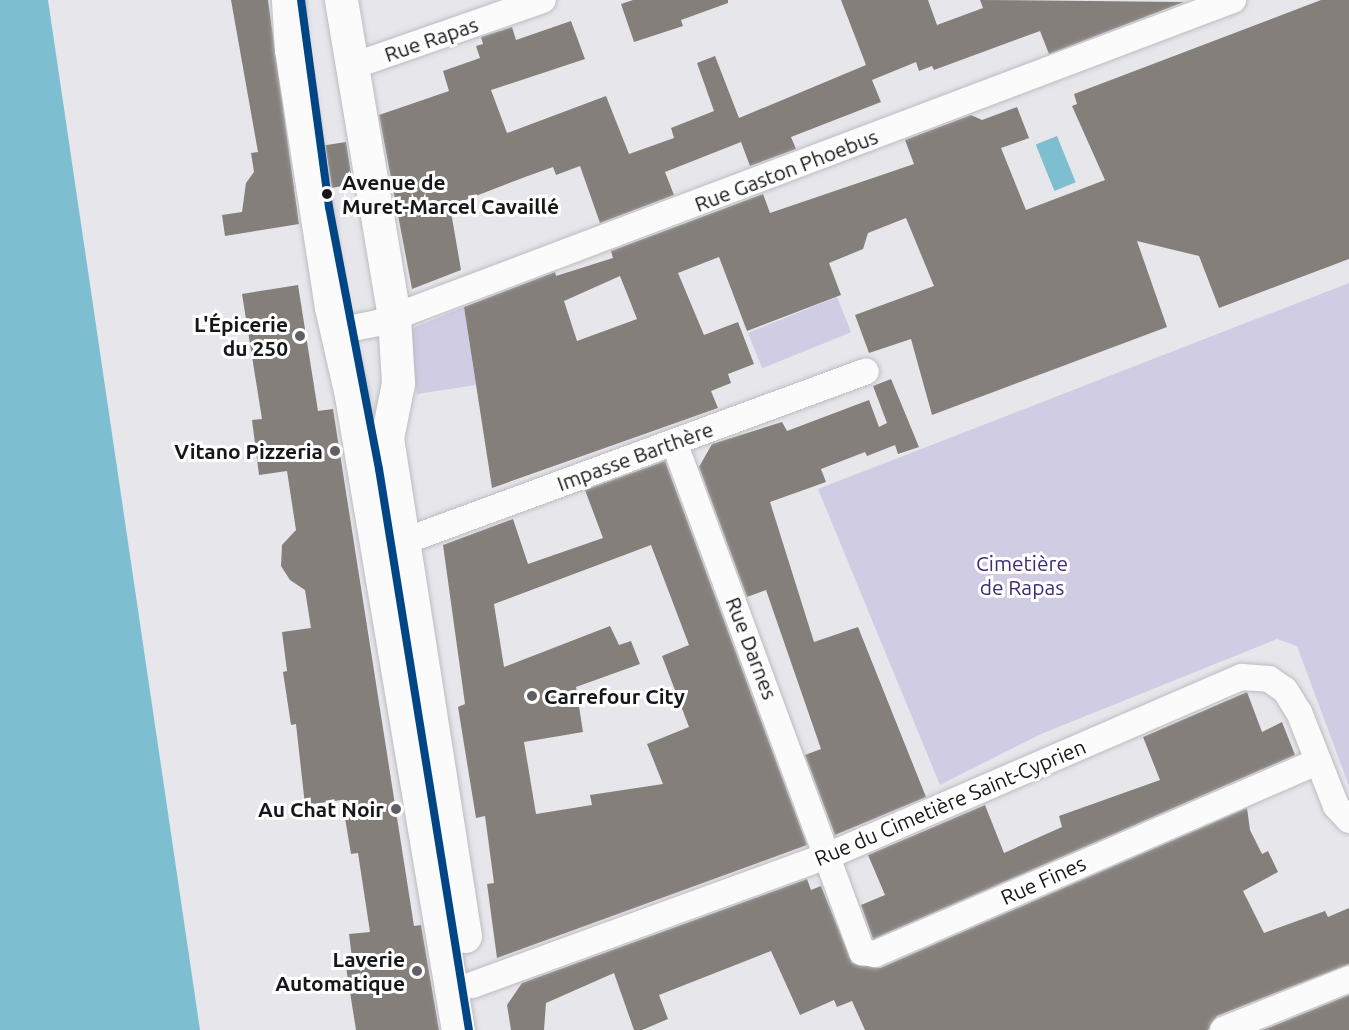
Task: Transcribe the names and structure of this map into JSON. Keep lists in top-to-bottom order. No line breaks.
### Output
{"streets":{"street":["Rue Rapas","Rue Gaston Phoebus","Impasse Barthère","Rue Darnes","Rue du Cimetière Saint-Cyprien","Rue Fines"]},"crossings":[["Impasse Barthère","Rue Darnes"],["Rue Darnes","Rue du Cimetière Saint-Cyprien"],["Rue Darnes","Rue Fines"],["Rue du Cimetière Saint-Cyprien","Rue Fines"]],"parks":["Cimetière de Rapas"],"places":["Avenue de Muret-Marcel Cavaillé","L'Épicerie du 250","Vitano Pizzeria","Carrefour City","Au Chat Noir","Laverie Automatique"]}
